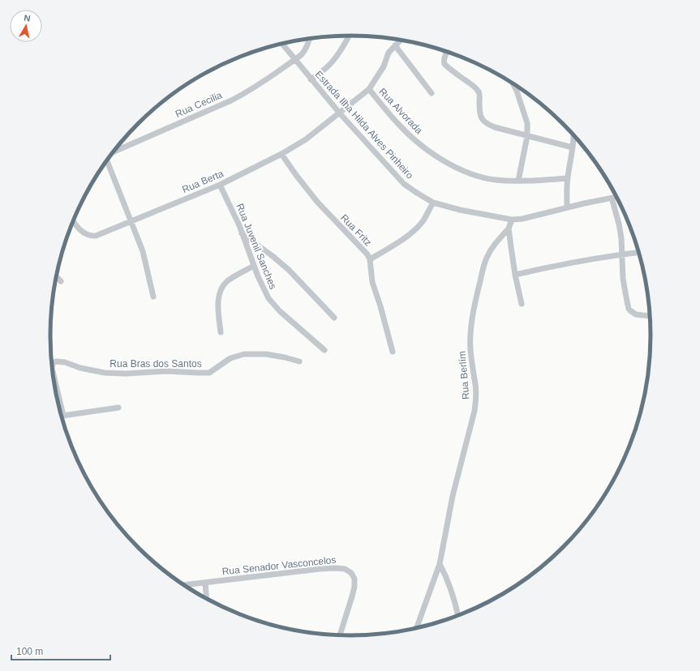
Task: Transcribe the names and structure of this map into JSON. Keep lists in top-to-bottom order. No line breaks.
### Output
{"streets":{"street":["Rua Cecilia","Rua Alvorada","Estrada Ilha Hilda Alves Pinheiro","Rua Berta","Rua Fritz","Rua Juvenil Sanches","Rua Bras dos Santos","Rua Berlím","Rua Senador Vasconcelos"]},"crossings":[["Rua Cecilia","Estrada Ilha Hilda Alves Pinheiro"],["Rua Alvorada","Rua Berta"],["Estrada Ilha Hilda Alves Pinheiro","Rua Berta"],["Rua Berta","Rua Fritz"],["Rua Berta","Rua Juvenil Sanches"]],"scale_bar":"100 m","north":"top"}
